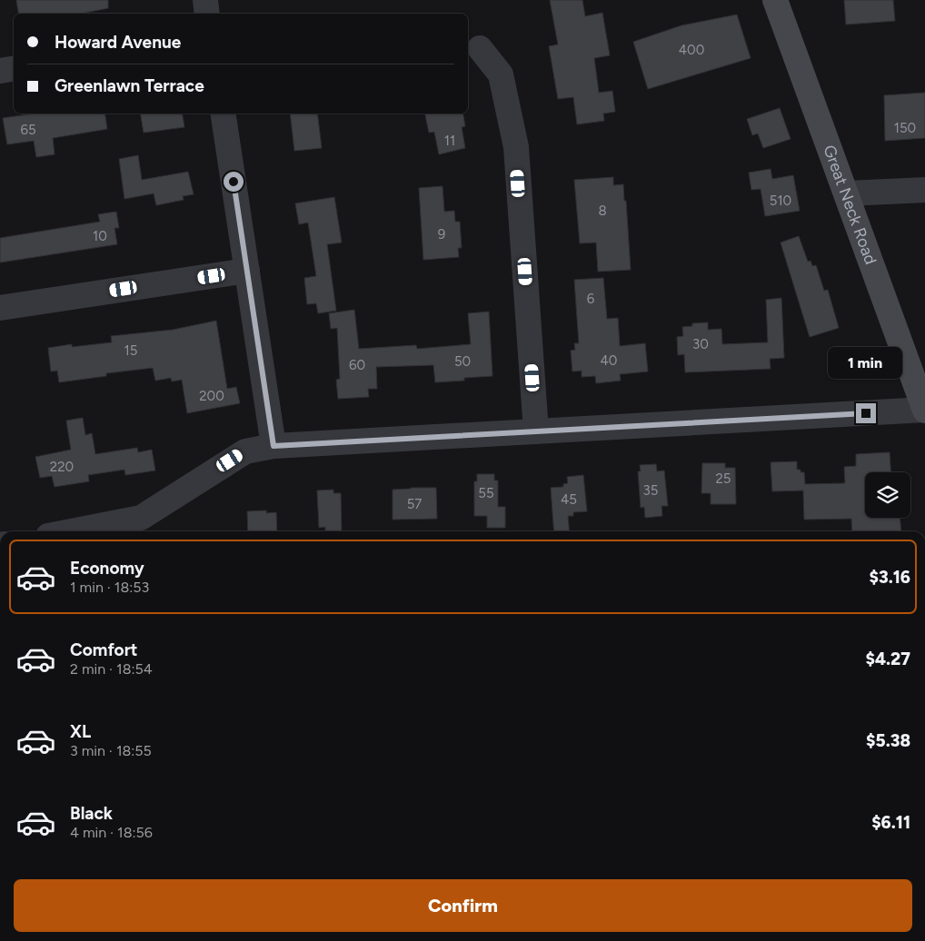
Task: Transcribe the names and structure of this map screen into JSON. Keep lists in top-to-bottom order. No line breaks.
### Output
{"streets":{"main road":["Great Neck Road"]},"house_numbers":["400","150","65","11","510","8","9","10","6","30","15","40","50","60","200","220","25","35","55","45","57"],"page":{"banner":["Howard Avenue","Greenlawn Terrace"],"bubble":"1 min","list":[{"name":"Economy","note":"1 min · 18:53","value":"$3.16"},{"name":"Comfort","note":"2 min · 18:54","value":"$4.27"},{"name":"XL","note":"3 min · 18:55","value":"$5.38"},{"name":"Black","note":"4 min · 18:56","value":"$6.11"}],"buttons":"Confirm"}}
